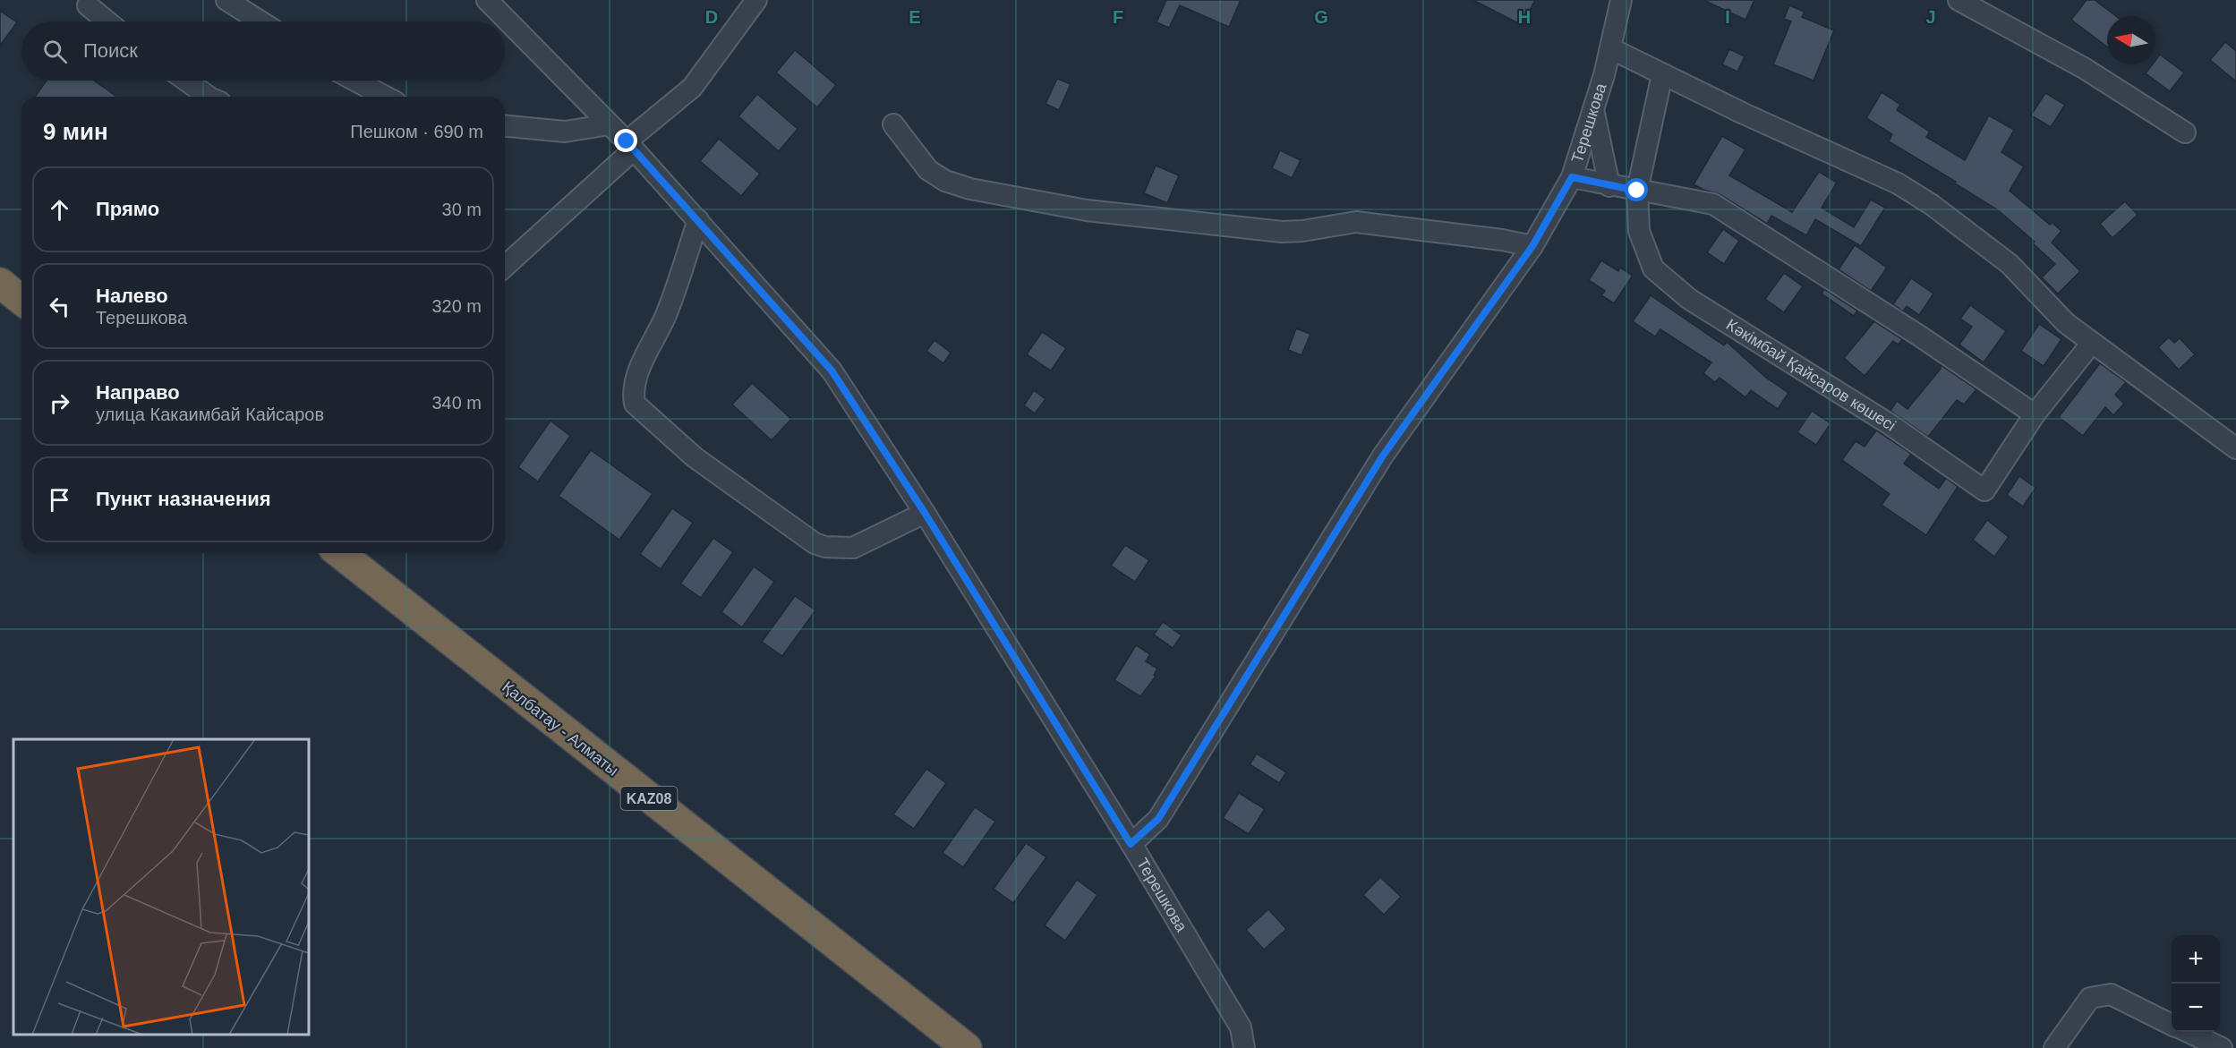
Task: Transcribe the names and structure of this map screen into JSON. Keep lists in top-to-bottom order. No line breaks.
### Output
{"streets":{"highway":["Қалбатау - Алматы","KAZ08"],"street":["Терешкова","Кәкімбай Қайсаров көшесі"]},"north":"left","page":{"search":"Поиск","heading":["9 мин","Пешком · 690 m"],"list":[["Прямо","30 m"],["Налево","Терешкова","320 m"],["Направо","улица Какаимбай Кайсаров","340 m"],"Пункт назначения"],"map_buttons":["+","−"]},"grid":{"columns":["D","E","F","G","H","I","J"]}}
